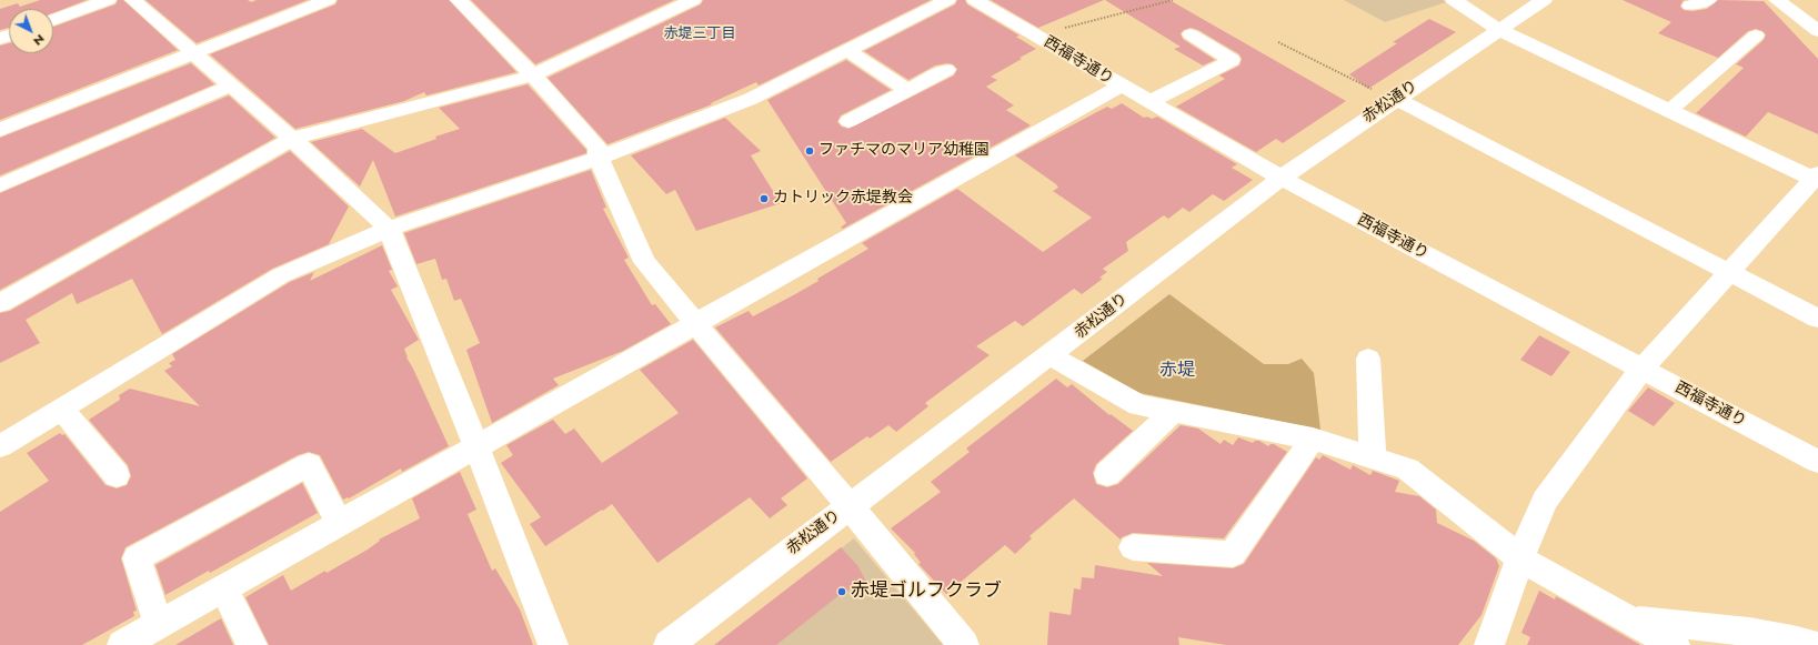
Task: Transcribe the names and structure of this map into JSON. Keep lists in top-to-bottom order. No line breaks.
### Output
{"streets":{"street":["西福寺通り","赤松通り"]},"crossings":[["西福寺通り","赤松通り"]],"districts":["赤堤三丁目","赤堤"],"places":["ファチマのマリア幼稚園","カトリック赤堤教会","赤堤ゴルフクラブ"],"north":"bottom right"}
